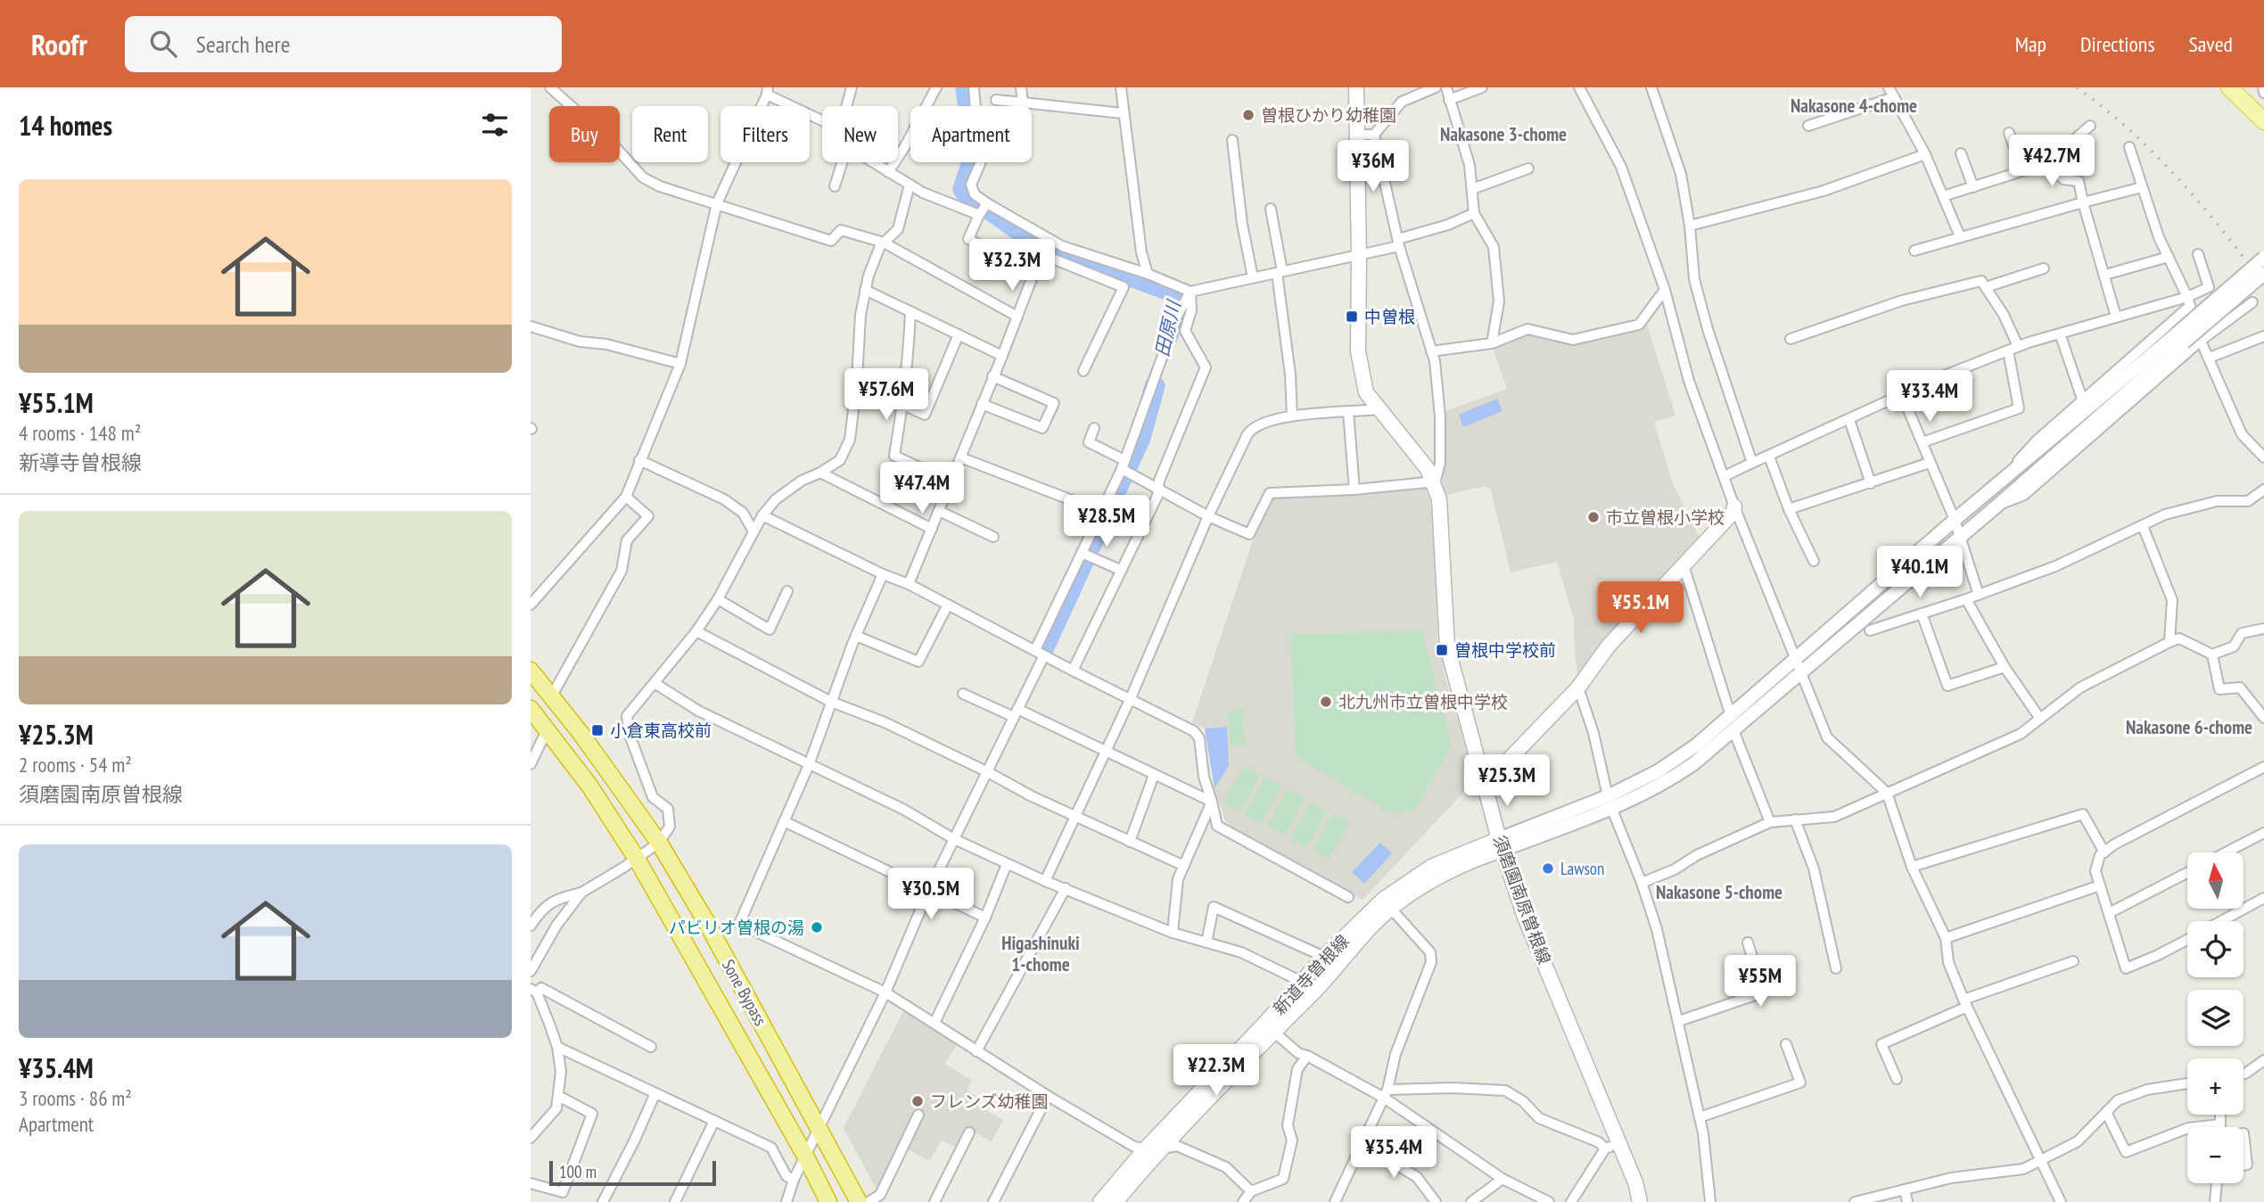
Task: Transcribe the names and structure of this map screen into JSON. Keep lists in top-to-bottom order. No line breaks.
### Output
{"streets":{"highway":["Sone Bypass"],"main road":["須磨園南原曽根線","新道寺曽根線"]},"crossings":[["須磨園南原曽根線","新道寺曽根線"]],"districts":["Nakasone 4-chome","Nakasone 3-chome","Nakasone 6-chome","Nakasone 5-chome","Higashinuki 1-chome"],"water":["田原川"],"places":{"other":["曽根ひかり幼稚園","市立曽根小学校","北九州市立曽根中学校","Lawson","パビリオ曽根の湯","フレンズ幼稚園"],"transit":["中曽根","曽根中学校前","小倉東高校前"]},"scale_bar":"100 m","north":"top","page":{"header":"Roofr","search":"Search here","nav":["Map","Directions","Saved"],"heading":"14 homes","chip":["Buy","Rent","Filters","New","Apartment"],"price":["¥42.7M","¥36M","¥32.3M","¥57.6M","¥33.4M","¥47.4M","¥28.5M","¥40.1M","¥55.1M","¥25.3M","¥30.5M","¥55M","¥22.3M","¥35.4M"],"list":[{"name":"¥55.1M","note":"4 rooms · 148 m² · 新導寺曽根線"},{"name":"¥25.3M","note":"2 rooms · 54 m² · 須磨園南原曽根線"},{"name":"¥35.4M","note":"3 rooms · 86 m² · Apartment"}],"map_buttons":["+","−"],"scale":"100 m"}}
